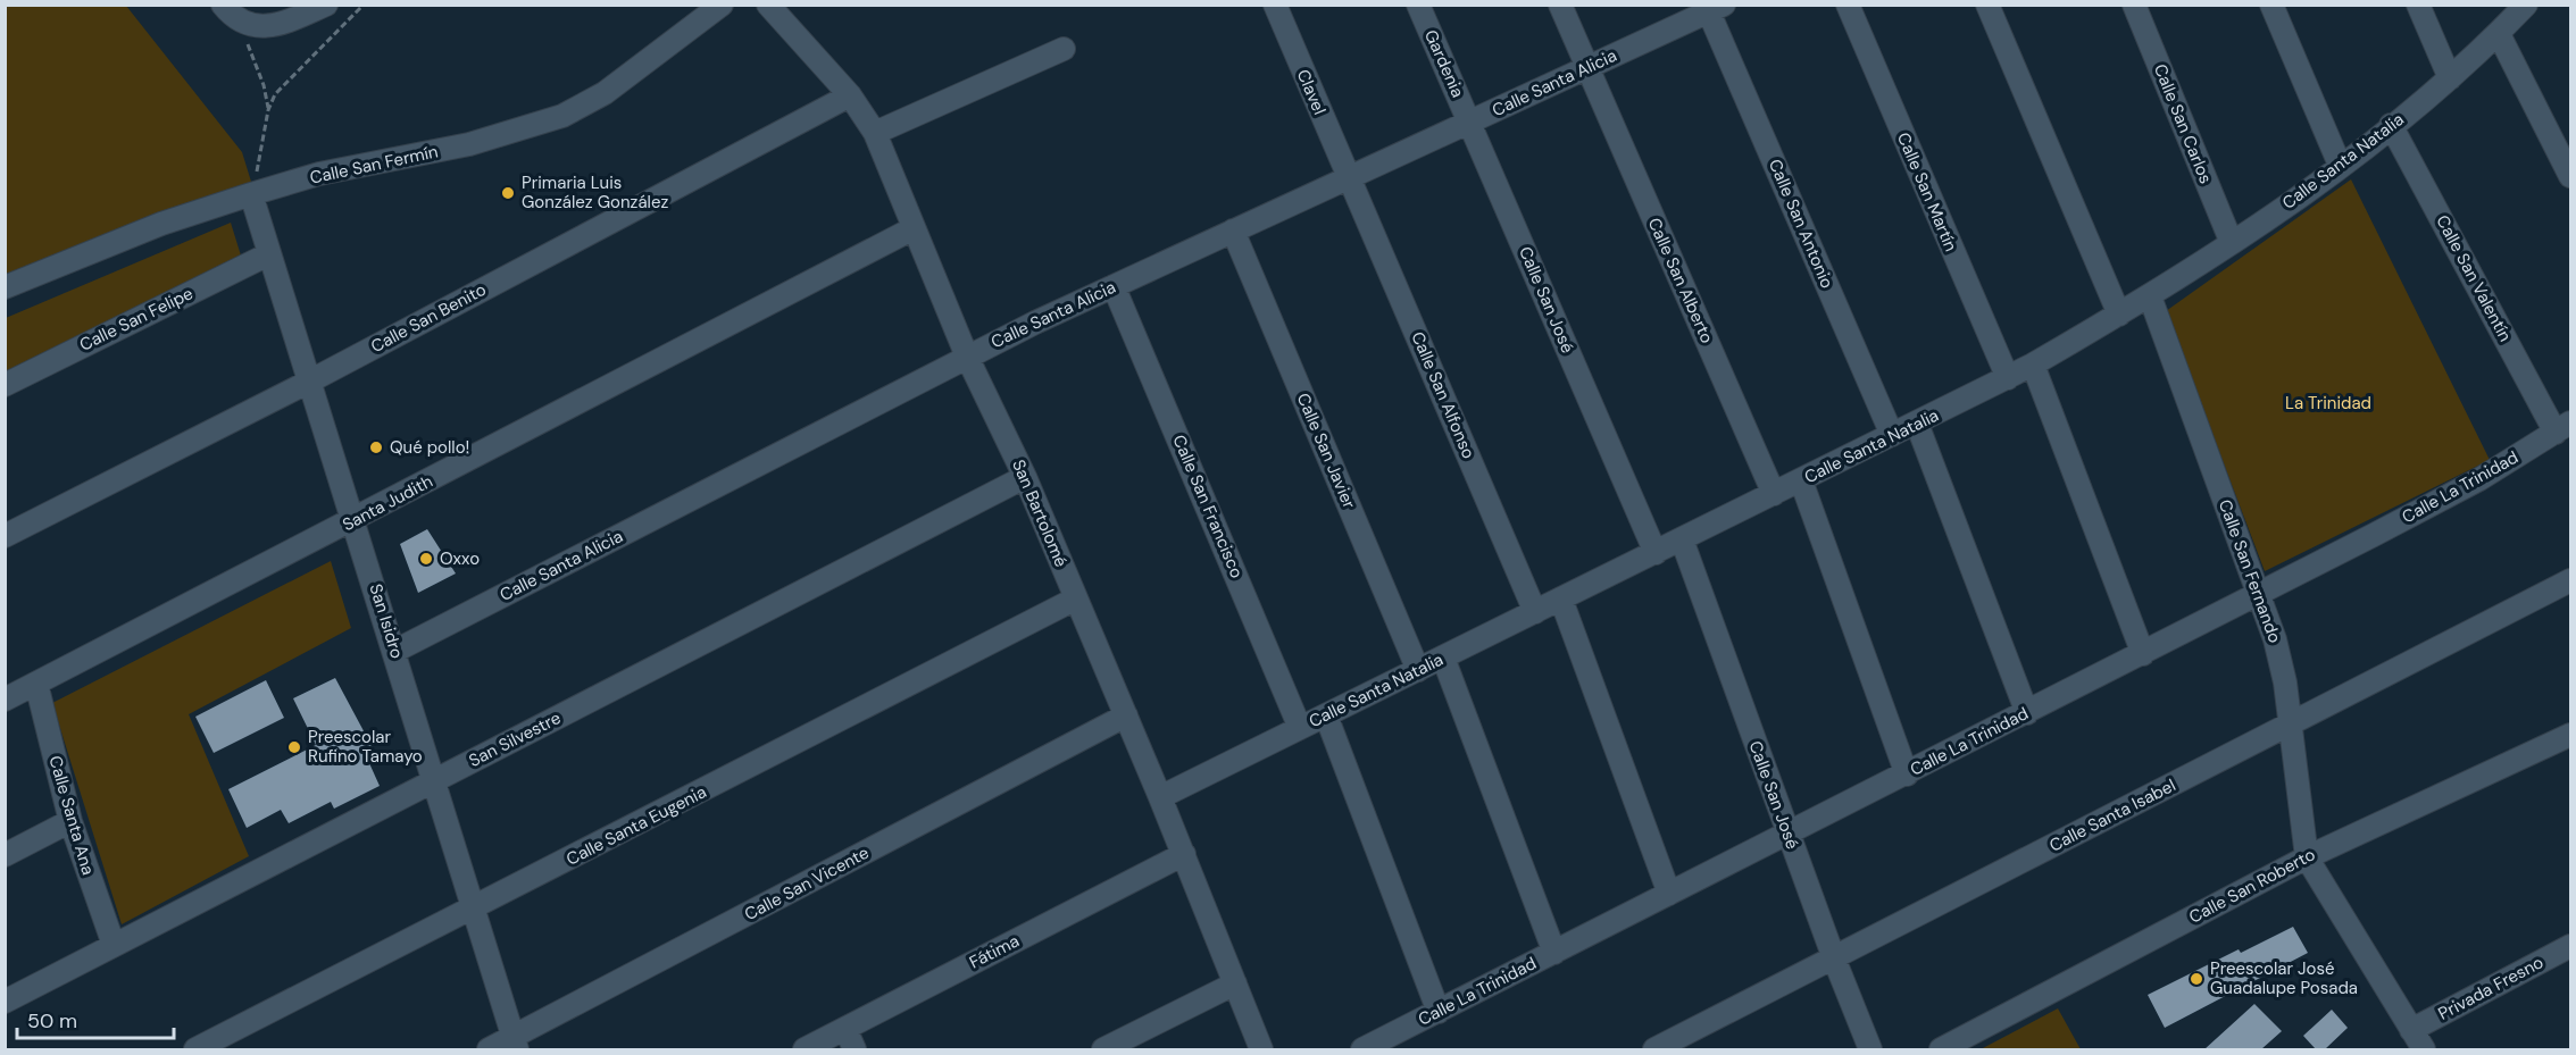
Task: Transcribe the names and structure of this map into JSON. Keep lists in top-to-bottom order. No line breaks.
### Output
{"streets":{"street":["Gardenia","Calle Santa Alicia","Clavel","Calle San Carlos","Calle Santa Natalia","Calle San Fermín","Calle San Martín","Calle San Antonio","Calle San Valentín","Calle San Alberto","Calle San José","Calle San Benito","Calle San Felipe","Calle San Alfonso","Calle San Javier","Calle La Trinidad","Santa Judith","Calle San Francisco","San Bartolomé","Calle San Fernando","San Isidro","San Silvestre","Calle Santa Ana","Calle Santa Isabel","Calle Santa Eugenia","Calle San Vicente","Calle San Roberto","Fátima","Privada Fresno"]},"crossings":[["Gardenia","Calle Santa Alicia"],["Gardenia","Calle San José"],["Calle Santa Alicia","Clavel"],["Calle Santa Alicia","Calle San Antonio"],["Calle Santa Alicia","Calle San Alberto"],["Calle Santa Alicia","Calle San José"],["Calle Santa Alicia","Calle San Alfonso"],["Calle Santa Alicia","Calle San Javier"],["Calle Santa Alicia","Calle San Francisco"],["Calle Santa Alicia","San Bartolomé"],["Calle Santa Alicia","San Isidro"],["Clavel","Calle San Alfonso"],["Calle San Carlos","Calle Santa Natalia"],["Calle Santa Natalia","Calle San Martín"],["Calle Santa Natalia","Calle San Antonio"],["Calle Santa Natalia","Calle San Valentín"],["Calle Santa Natalia","Calle San Alberto"],["Calle Santa Natalia","Calle San José"],["Calle Santa Natalia","Calle San Alfonso"],["Calle Santa Natalia","Calle San Javier"],["Calle Santa Natalia","Calle San Francisco"],["Calle Santa Natalia","San Bartolomé"],["Calle Santa Natalia","Calle San Fernando"],["Calle San Fermín","San Isidro"],["Calle San Valentín","Calle La Trinidad"],["Calle San José","Calle La Trinidad"],["Calle San José","Calle Santa Isabel"],["Calle San Benito","San Bartolomé"],["Calle San Benito","San Isidro"],["Calle San Felipe","San Isidro"],["Calle La Trinidad","Calle San Fernando"],["Santa Judith","San Bartolomé"],["Santa Judith","San Isidro"],["Santa Judith","Calle Santa Ana"],["San Bartolomé","San Silvestre"],["San Bartolomé","Calle Santa Eugenia"],["San Bartolomé","Calle San Vicente"],["San Bartolomé","Fátima"],["Calle San Fernando","Calle Santa Isabel"],["Calle San Fernando","Calle San Roberto"],["San Isidro","San Silvestre"],["San Isidro","Calle Santa Eugenia"],["San Isidro","Calle San Vicente"],["San Silvestre","Calle Santa Ana"]],"parks":["La Trinidad"],"places":["Primaria Luis González González","Qué pollo!","Oxxo","Preescolar Rufino Tamayo","Preescolar José Guadalupe Posada"],"scale_bar":"50 m"}
